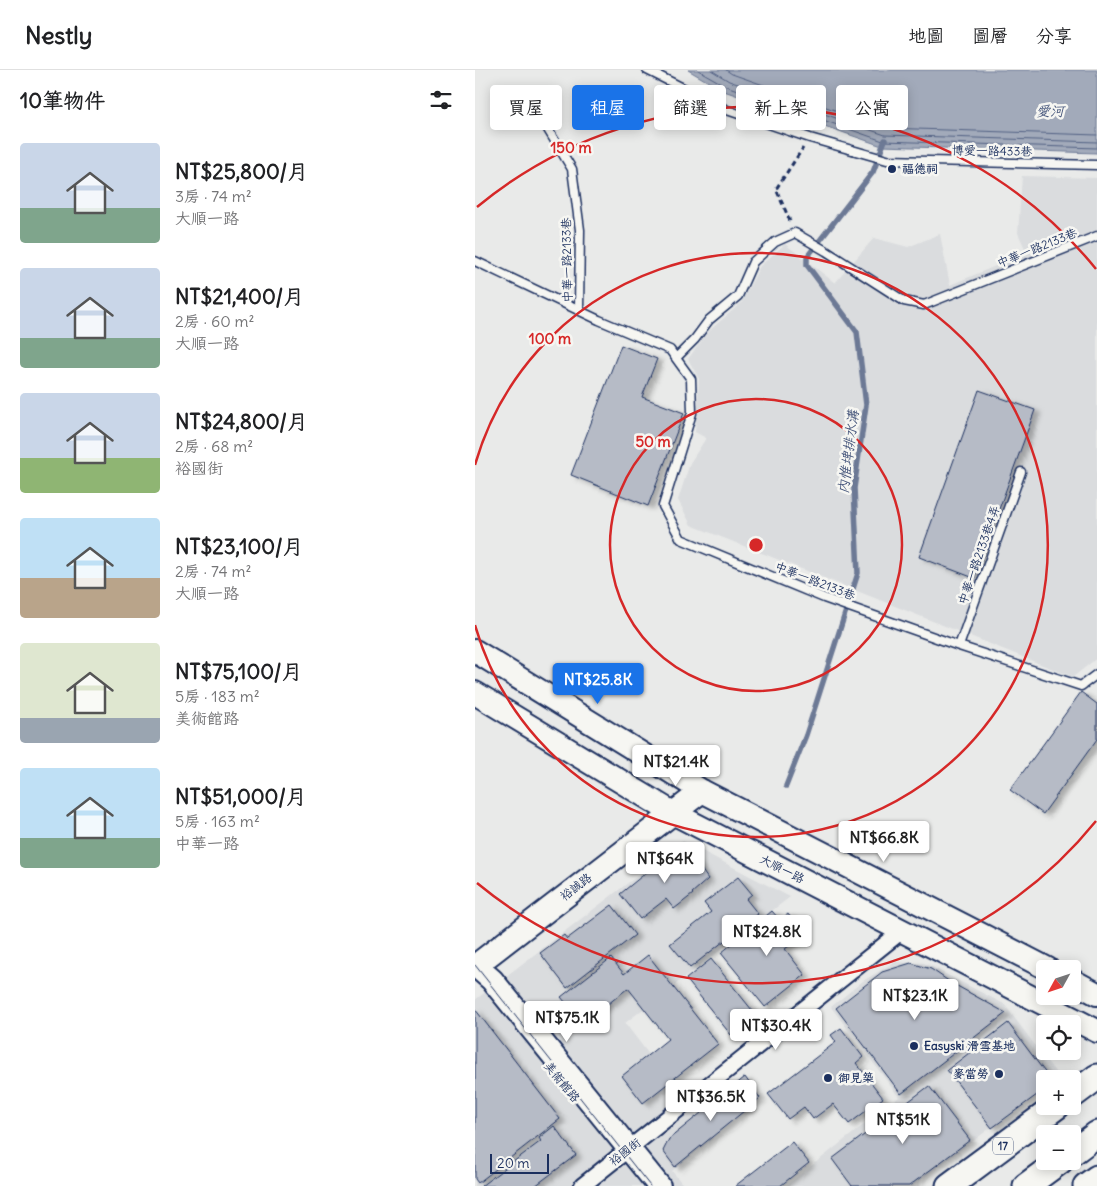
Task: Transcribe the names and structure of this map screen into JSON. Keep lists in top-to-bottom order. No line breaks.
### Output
{"streets":{"main road":["17"],"street":["大順一路","裕誠路","美術館路","裕國街"],"lane":["博愛一路433巷","中華一路2133巷","中華一路2133巷4弄"]},"crossings":[["中華一路2133巷","中華一路2133巷4弄"],["大順一路","裕誠路"],["大順一路","裕國街"],["裕誠路","美術館路"],["美術館路","裕國街"]],"water":["愛河","內惟埤排水溝"],"places":["福德祠","Easyski 滑雪基地","麥當勞","御見築"],"scale_bar":"20 m","north":"bottom left","page":{"header":"Nestly","nav":["地圖","圖層","分享"],"heading":"10筆物件","chip":["買屋","租屋","篩選","新上架","公寓"],"list":[{"name":"NT$25,800/月","note":"3房 · 74 m² · 大順一路"},{"name":"NT$21,400/月","note":"2房 · 60 m² · 大順一路"},{"name":"NT$24,800/月","note":"2房 · 68 m² · 裕國街"},{"name":"NT$23,100/月","note":"2房 · 74 m² · 大順一路"},{"name":"NT$75,100/月","note":"5房 · 183 m² · 美術館路"},{"name":"NT$51,000/月","note":"5房 · 163 m² · 中華一路"}],"price":["NT$25.8K","NT$21.4K","NT$66.8K","NT$64K","NT$24.8K","NT$23.1K","NT$75.1K","NT$30.4K","NT$36.5K","NT$51K"],"map_buttons":["+","−"],"scale":"20 m"},"rings":["150 m","100 m","50 m"]}
